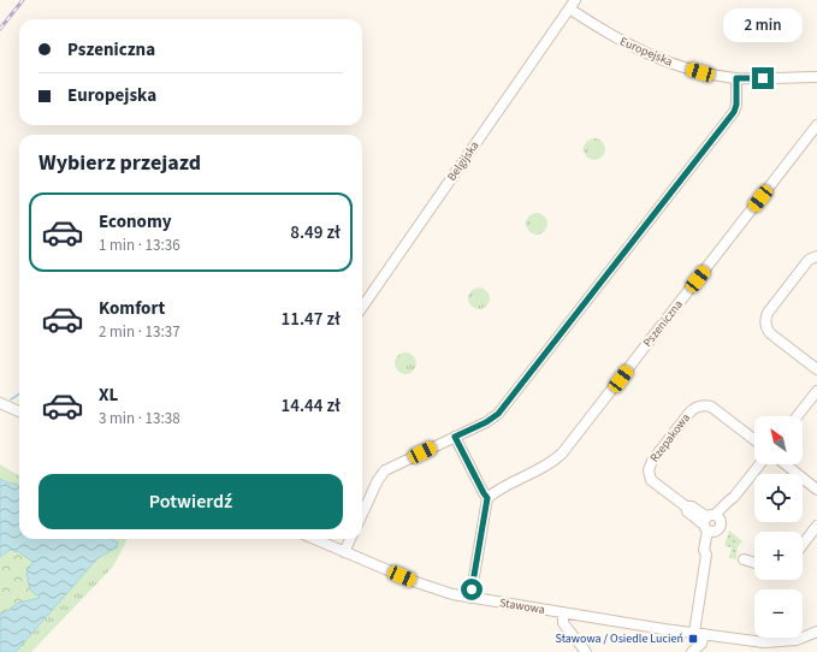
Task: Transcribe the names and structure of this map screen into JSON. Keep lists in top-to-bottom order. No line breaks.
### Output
{"streets":{"street":["Europejska","Belgijska","Pszeniczna","Rzepakowa","Stawowa"]},"crossings":[["Europejska","Belgijska"]],"places":{"transit":["Stawowa / Osiedle Lucień"]},"north":"top left","page":{"bubble":"2 min","banner":["Pszeniczna","Europejska"],"heading":"Wybierz przejazd","list":[{"name":"Economy","note":"1 min · 13:36","value":"8.49 zł"},{"name":"Komfort","note":"2 min · 13:37","value":"11.47 zł"},{"name":"XL","note":"3 min · 13:38","value":"14.44 zł"}],"map_buttons":["+","−"],"buttons":"Potwierdź"}}
